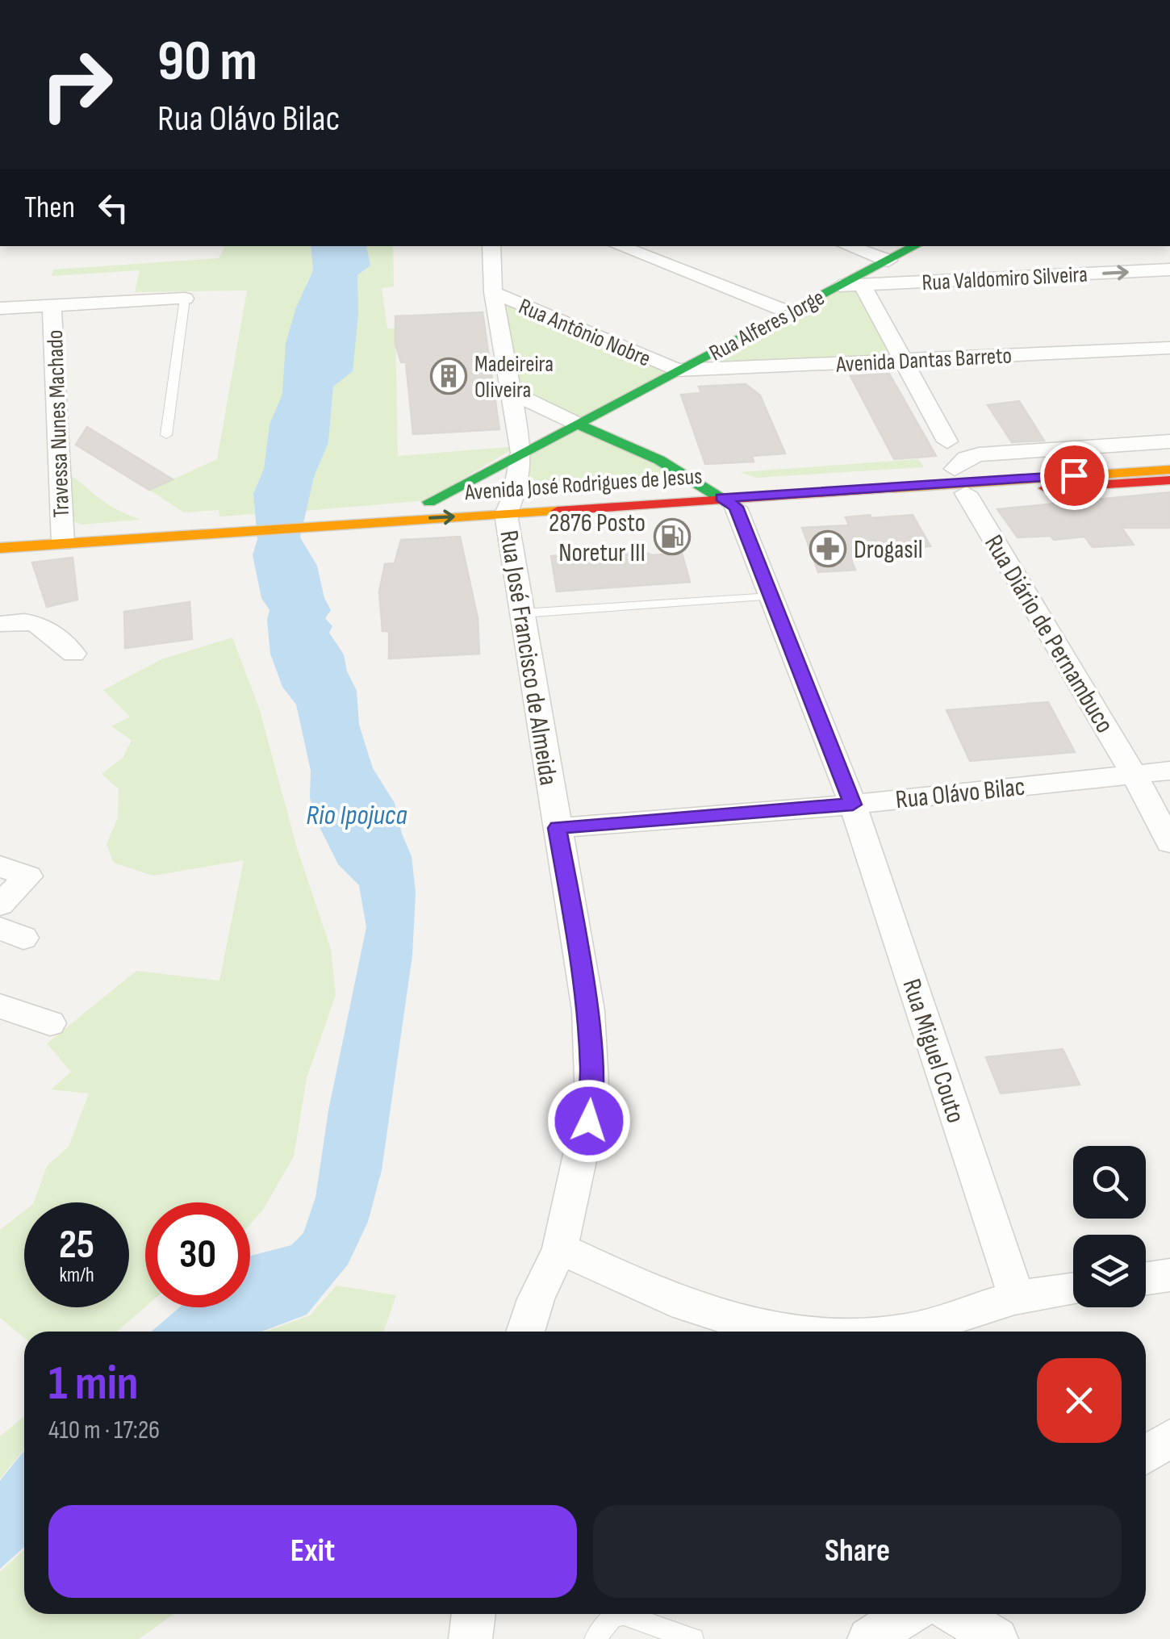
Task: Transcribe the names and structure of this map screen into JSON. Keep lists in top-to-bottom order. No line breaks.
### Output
{"streets":{"main road":["Rua Alferes Jorge","Avenida José Rodrigues de Jesus"],"street":["Rua Valdomiro Silveira","Rua Antônio Nobre","Avenida Dantas Barreto","Travessa Nunes Machado","Rua Diário de Pernambuco","Rua José Francisco de Almeida","Rua Olávo Bilac","Rua Miguel Couto"]},"crossings":[["Rua Valdomiro Silveira","Rua Alferes Jorge"],["Rua Alferes Jorge","Rua Antônio Nobre"],["Rua Alferes Jorge","Avenida Dantas Barreto"],["Rua Alferes Jorge","Avenida José Rodrigues de Jesus"],["Rua Alferes Jorge","Rua José Francisco de Almeida"],["Rua Antônio Nobre","Avenida Dantas Barreto"],["Travessa Nunes Machado","Avenida José Rodrigues de Jesus"],["Avenida José Rodrigues de Jesus","Rua Diário de Pernambuco"],["Avenida José Rodrigues de Jesus","Rua José Francisco de Almeida"],["Avenida José Rodrigues de Jesus","Rua Miguel Couto"],["Rua Diário de Pernambuco","Rua Olávo Bilac"],["Rua José Francisco de Almeida","Rua Olávo Bilac"],["Rua Olávo Bilac","Rua Miguel Couto"]],"water":["Rio Ipojuca"],"places":{"building":["Madeireira Oliveira"],"fuel station":["2876 Posto Noretur III"],"pharmacy":["Drogasil"]},"page":{"turn":["90 m","Rua Olávo Bilac"],"then":"Then","speed":"25 km/h","limit":"30","heading":["1 min","410 m · 17:26"],"buttons":["Exit","Share"]}}
